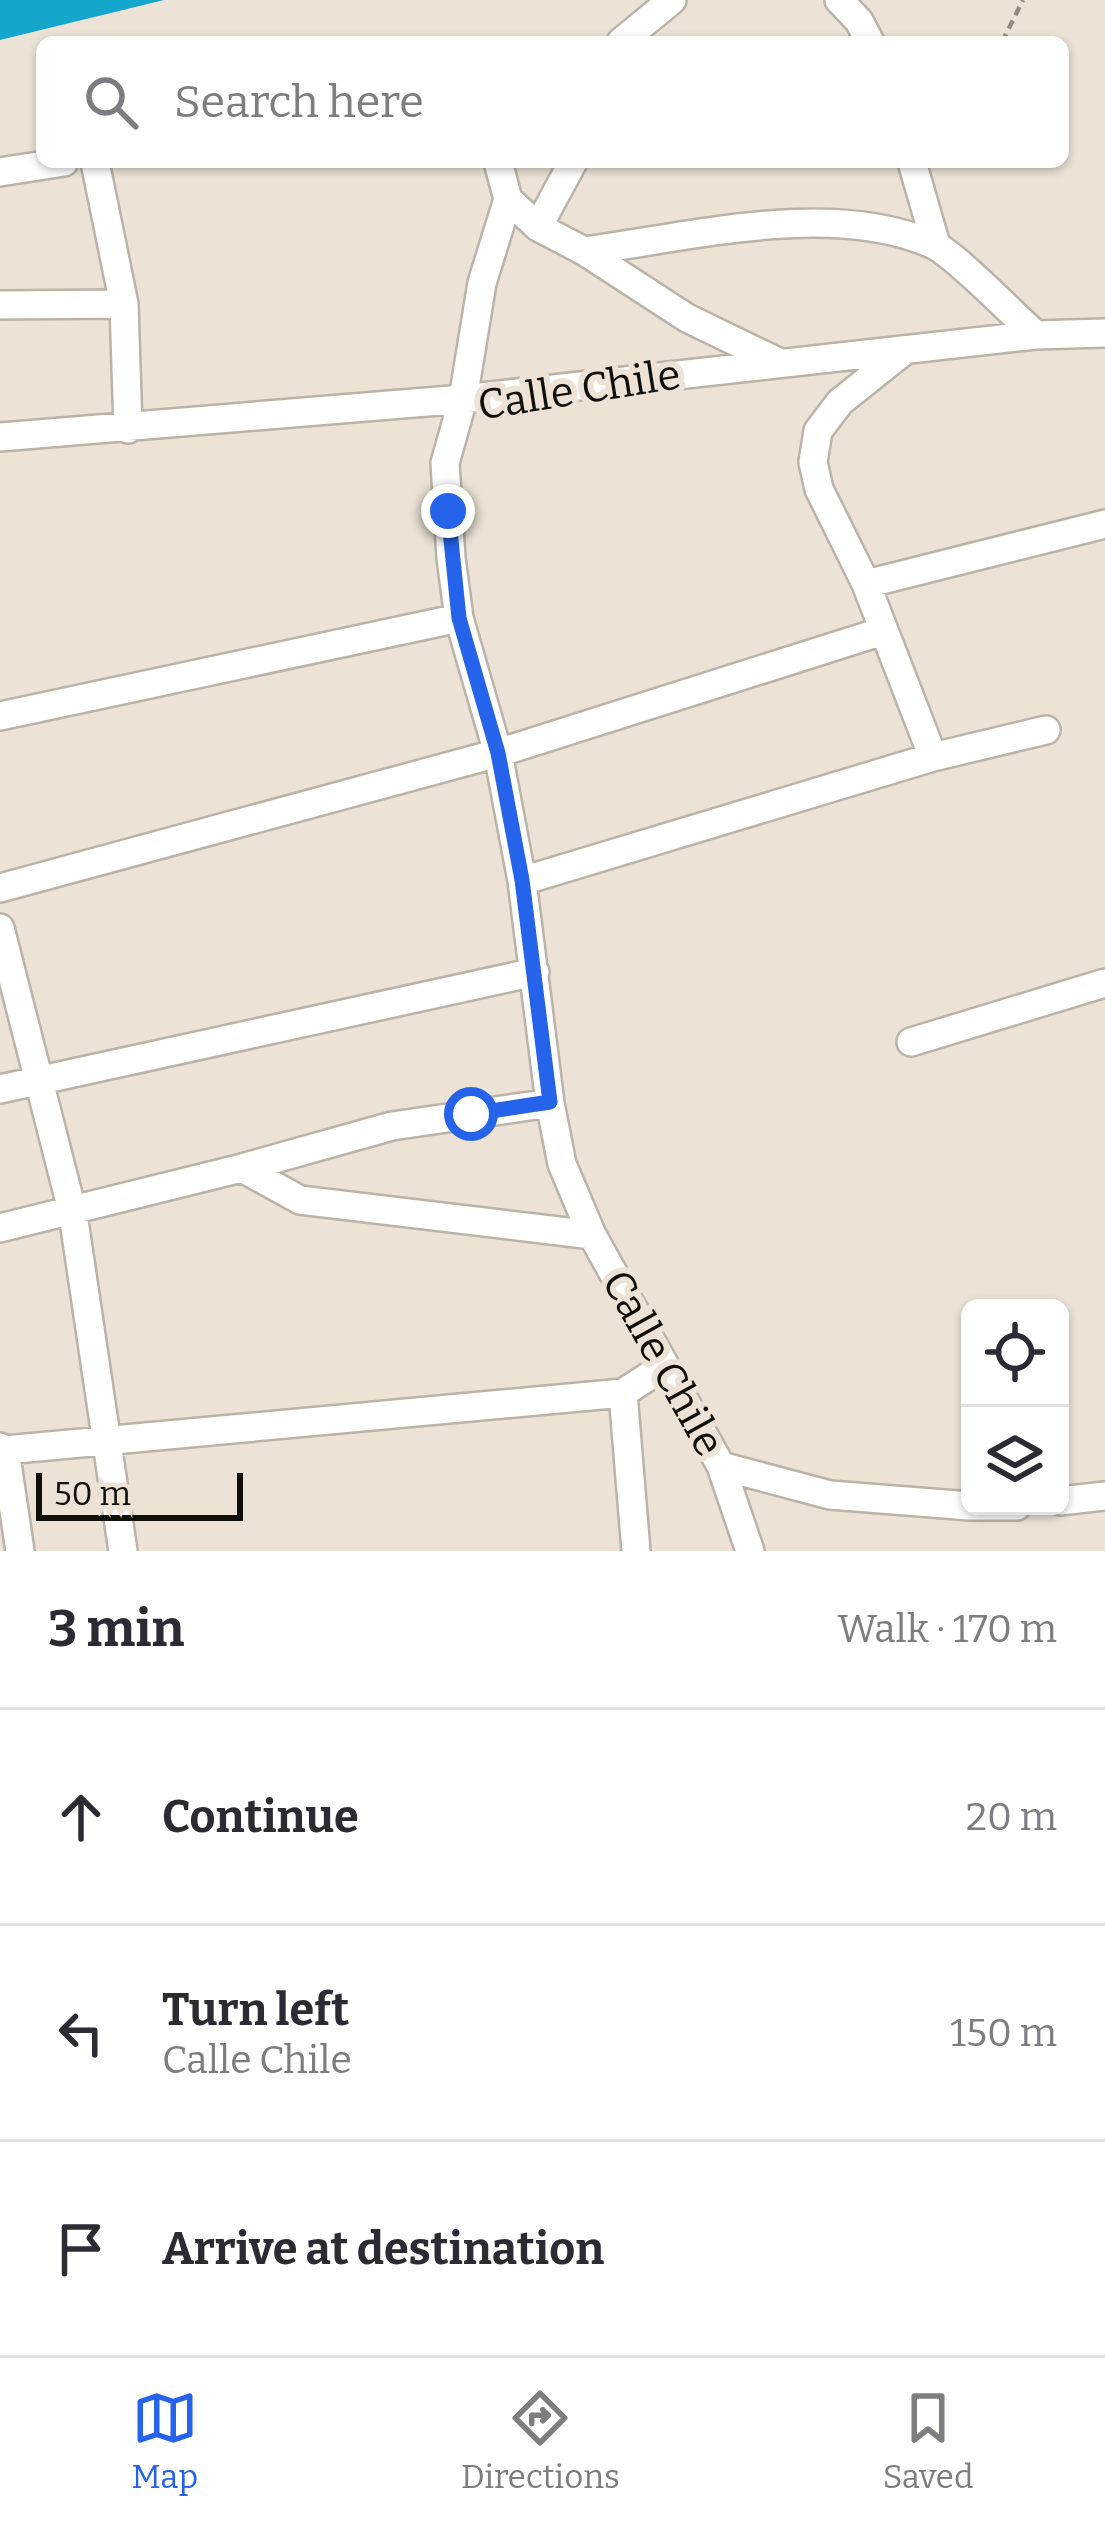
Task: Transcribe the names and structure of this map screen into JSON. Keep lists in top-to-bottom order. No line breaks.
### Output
{"streets":{"street":["Calle Chile"]},"scale_bar":"50 m","page":{"search":"Search here","scale":"50 m","heading":["3 min","Walk · 170 m"],"list":[["Continue","20 m"],["Turn left","Calle Chile","150 m"],"Arrive at destination"],"nav":["Map","Directions","Saved"]}}
